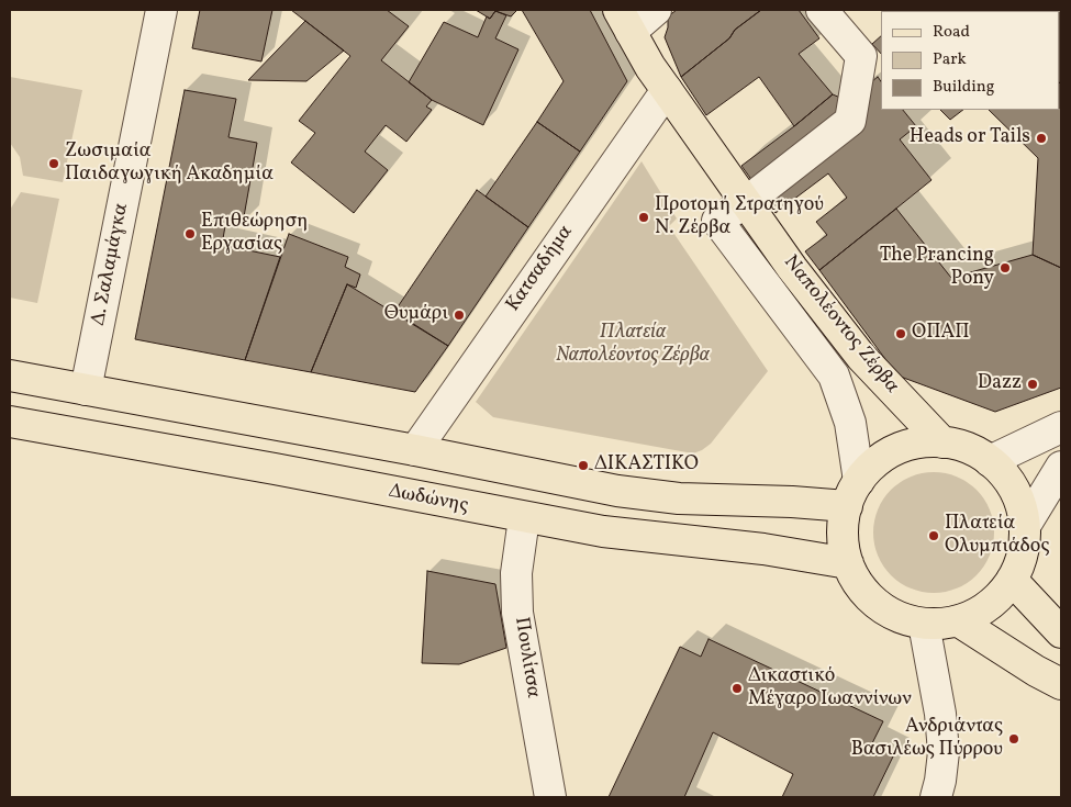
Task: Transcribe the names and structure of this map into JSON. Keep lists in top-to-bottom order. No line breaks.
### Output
{"streets":{"main road":["Ναπολέοντος Ζέρβα","Δωδώνης"],"street":["Δ. Σαλαμάγκα","Κατσαδήμα","Πουλίτσα"]},"crossings":[["Κατσαδήμα","Ναπολέοντος Ζέρβα"],["Ναπολέοντος Ζέρβα","Δωδώνης"],["Δωδώνης","Πουλίτσα"]],"parks":["Πλατεία Ναπολέοντος Ζέρβα"],"places":["Heads or Tails","Ζωσιμαία Παιδαγωγική Ακαδημία","Προτομή Στρατηγού Ν. Ζέρβα","Επιθεώρηση Εργασίας","The Prancing Pony","Θυμάρι","ΟΠΑΠ","Dazz","ΔΙΚΑΣΤΙΚΟ","Πλατεία Ολυμπιάδος","Δικαστικό Μέγαρο Ιωαννίνων","Ανδριάντας Βασιλέως Πύρρου"],"legend":["Road","Park","Building"]}
